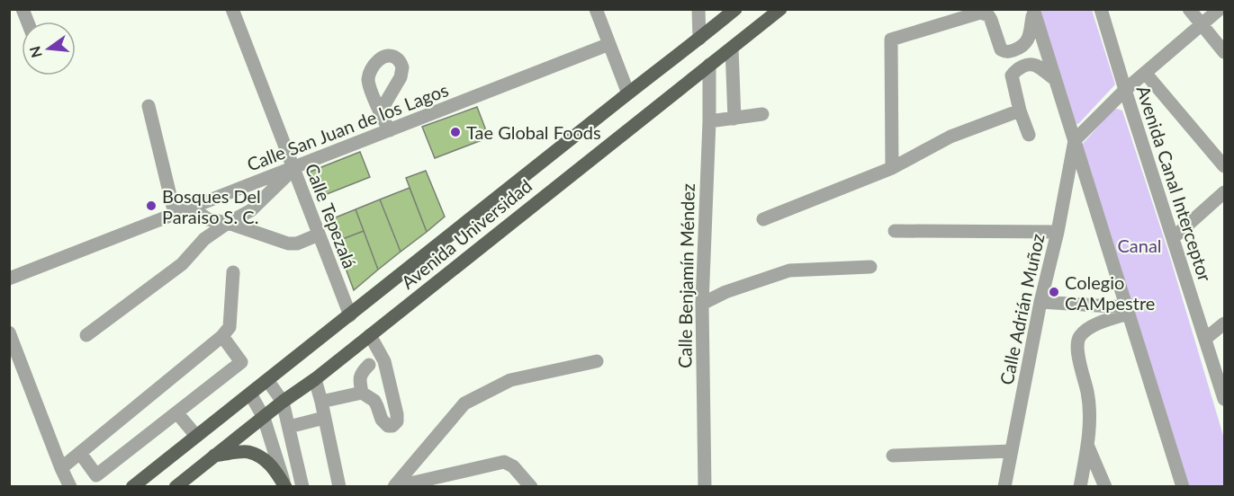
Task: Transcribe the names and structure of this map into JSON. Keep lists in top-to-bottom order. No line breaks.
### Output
{"streets":{"main road":["Avenida Universidad"],"street":["Calle San Juan de los Lagos","Avenida Canal Interceptor","Calle Tepezalá","Calle Benjamín Méndez","Calle Adrián Muñoz"]},"crossings":[["Calle San Juan de los Lagos","Calle Tepezalá"],["Calle Tepezalá","Avenida Universidad"],["Avenida Universidad","Calle Benjamín Méndez"]],"parks":["Canal"],"places":["Tae Global Foods","Bosques Del Paraiso S. C.","Colegio CAMpestre"],"north":"left"}
